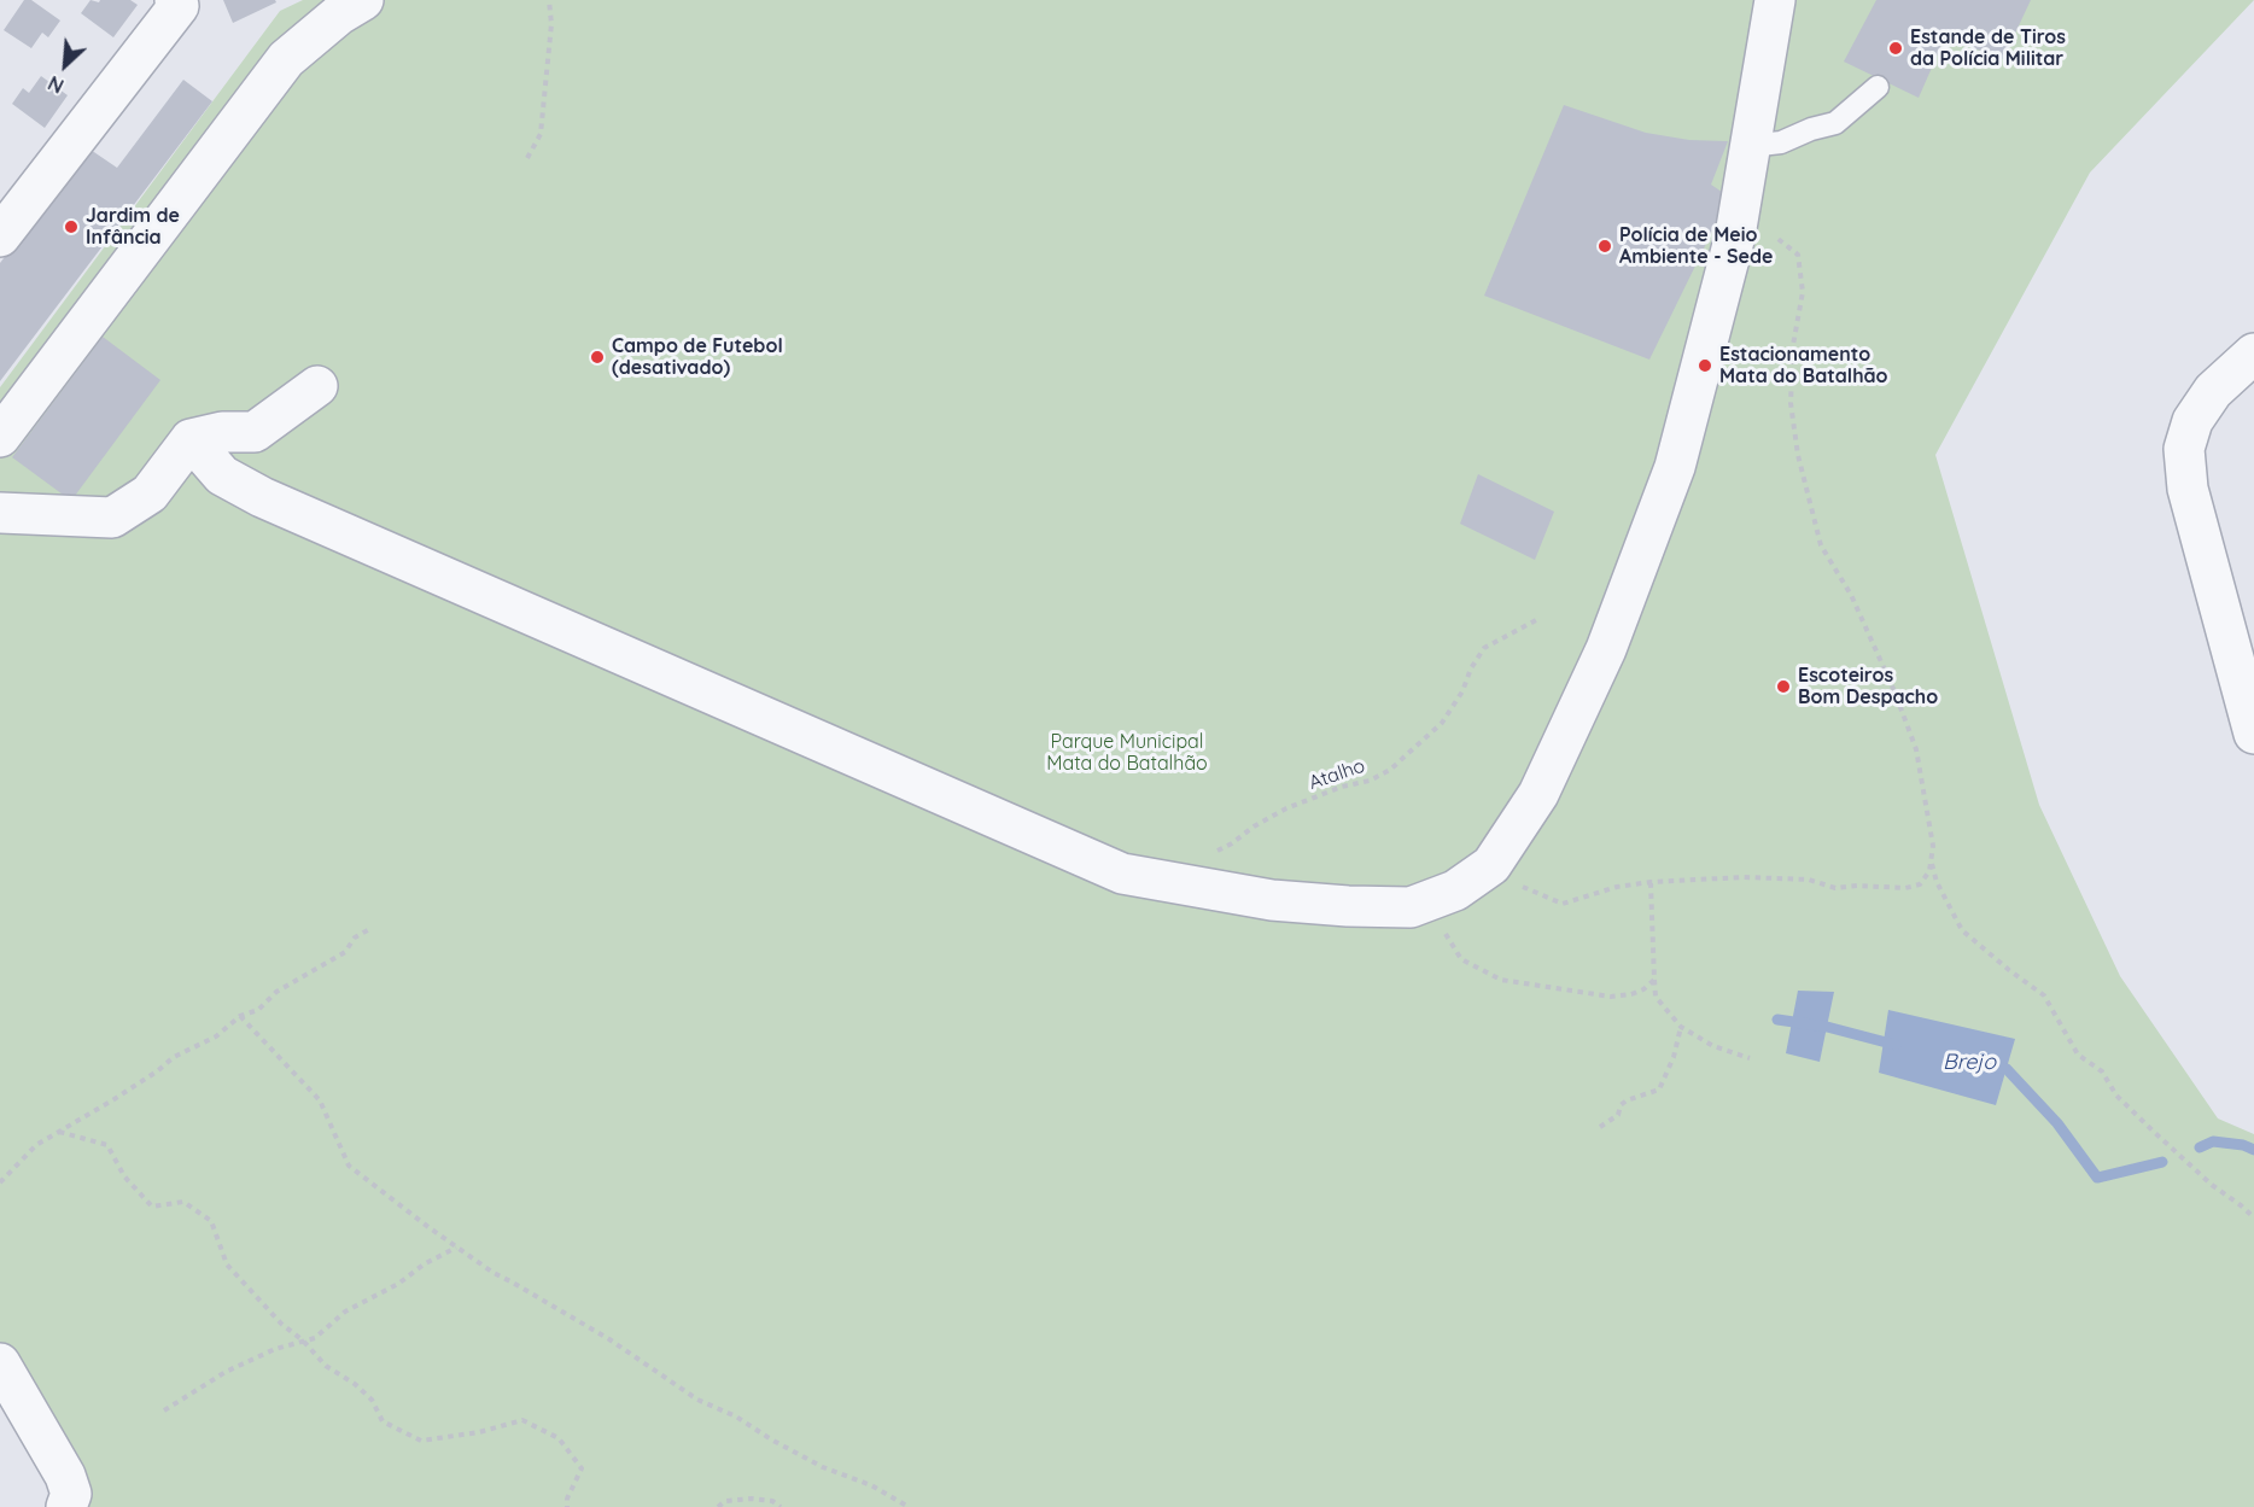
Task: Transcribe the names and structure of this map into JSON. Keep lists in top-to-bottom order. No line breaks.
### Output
{"streets":{"path":["Atalho"]},"water":["Brejo"],"parks":["Parque Municipal Mata do Batalhão"],"places":["Estande de Tiros da Polícia Militar","Jardim de Infância","Polícia de Meio Ambiente - Sede","Campo de Futebol (desativado)","Estacionamento Mata do Batalhão","Escoteiros Bom Despacho"],"north":"bottom left"}
